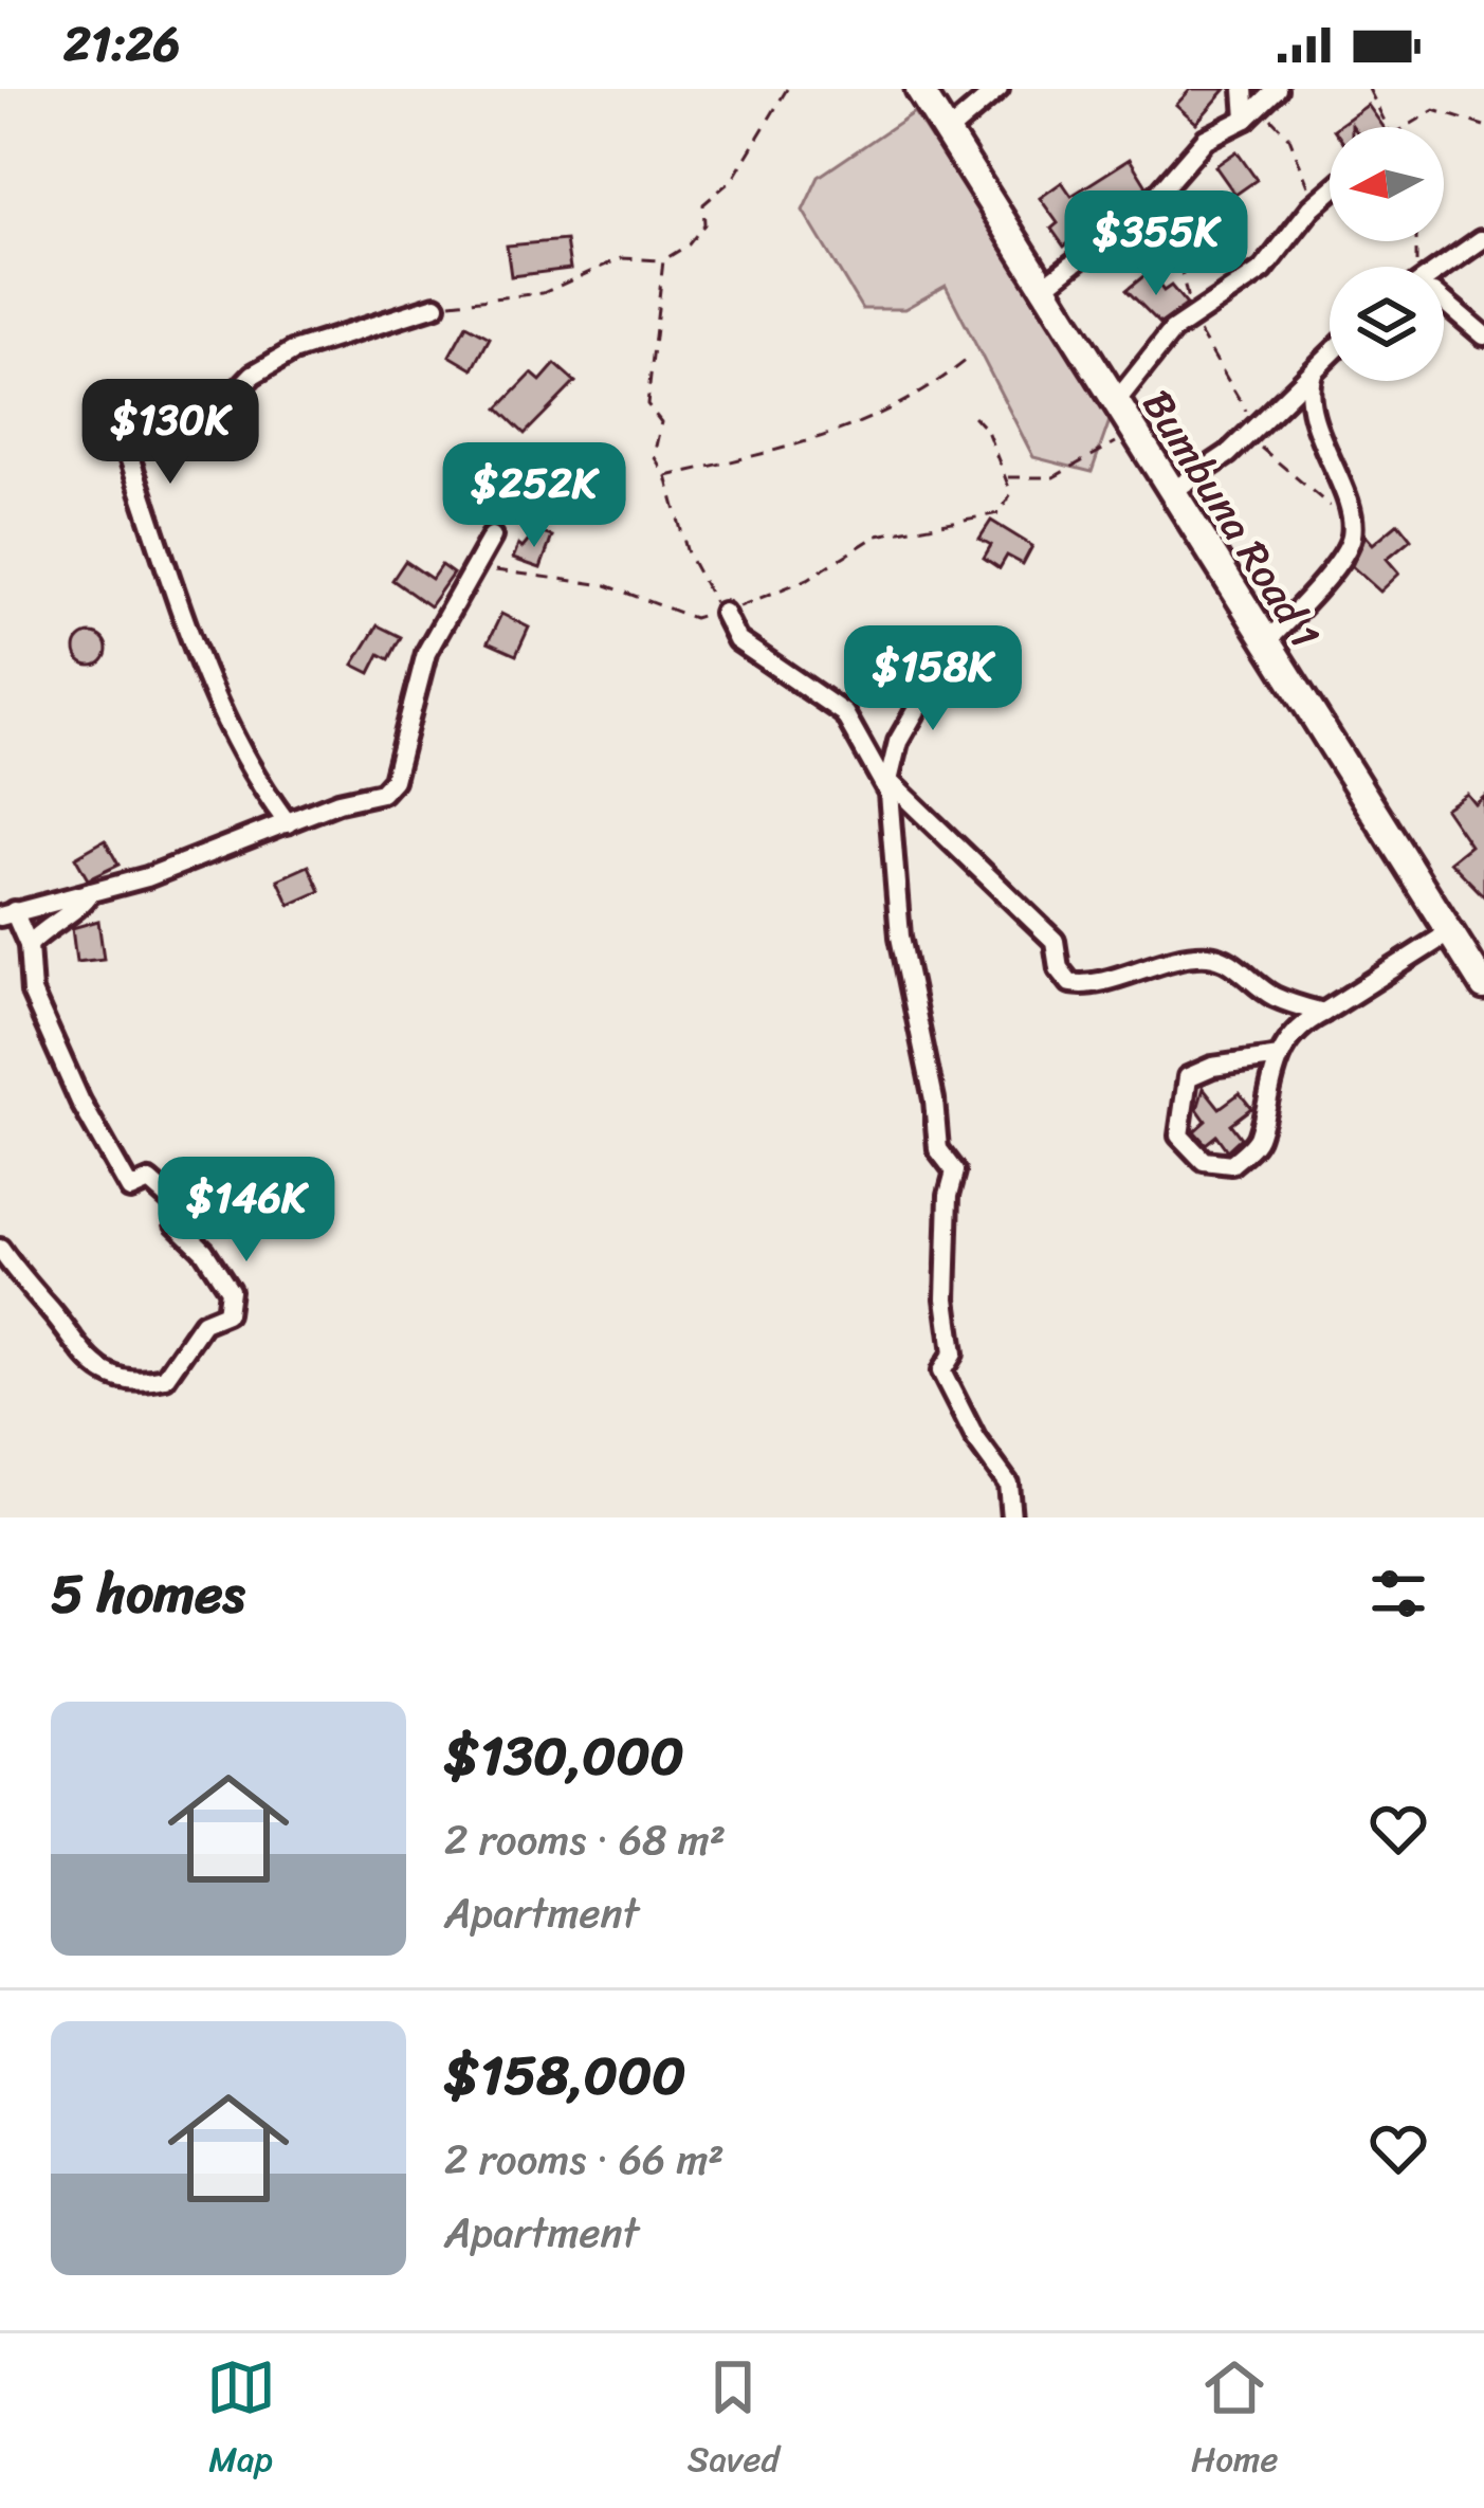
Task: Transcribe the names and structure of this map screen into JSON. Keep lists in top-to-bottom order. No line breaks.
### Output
{"streets":{"main road":["Bumbuna Road 1"]},"north":"left","page":{"status":"21:26","price":["$355K","$130K","$252K","$158K","$146K"],"heading":"5 homes","list":[{"name":"$130,000","note":"2 rooms · 68 m² · Apartment"},{"name":"$158,000","note":"2 rooms · 66 m² · Apartment"}],"tabs":["Map","Saved","Home"]}}
